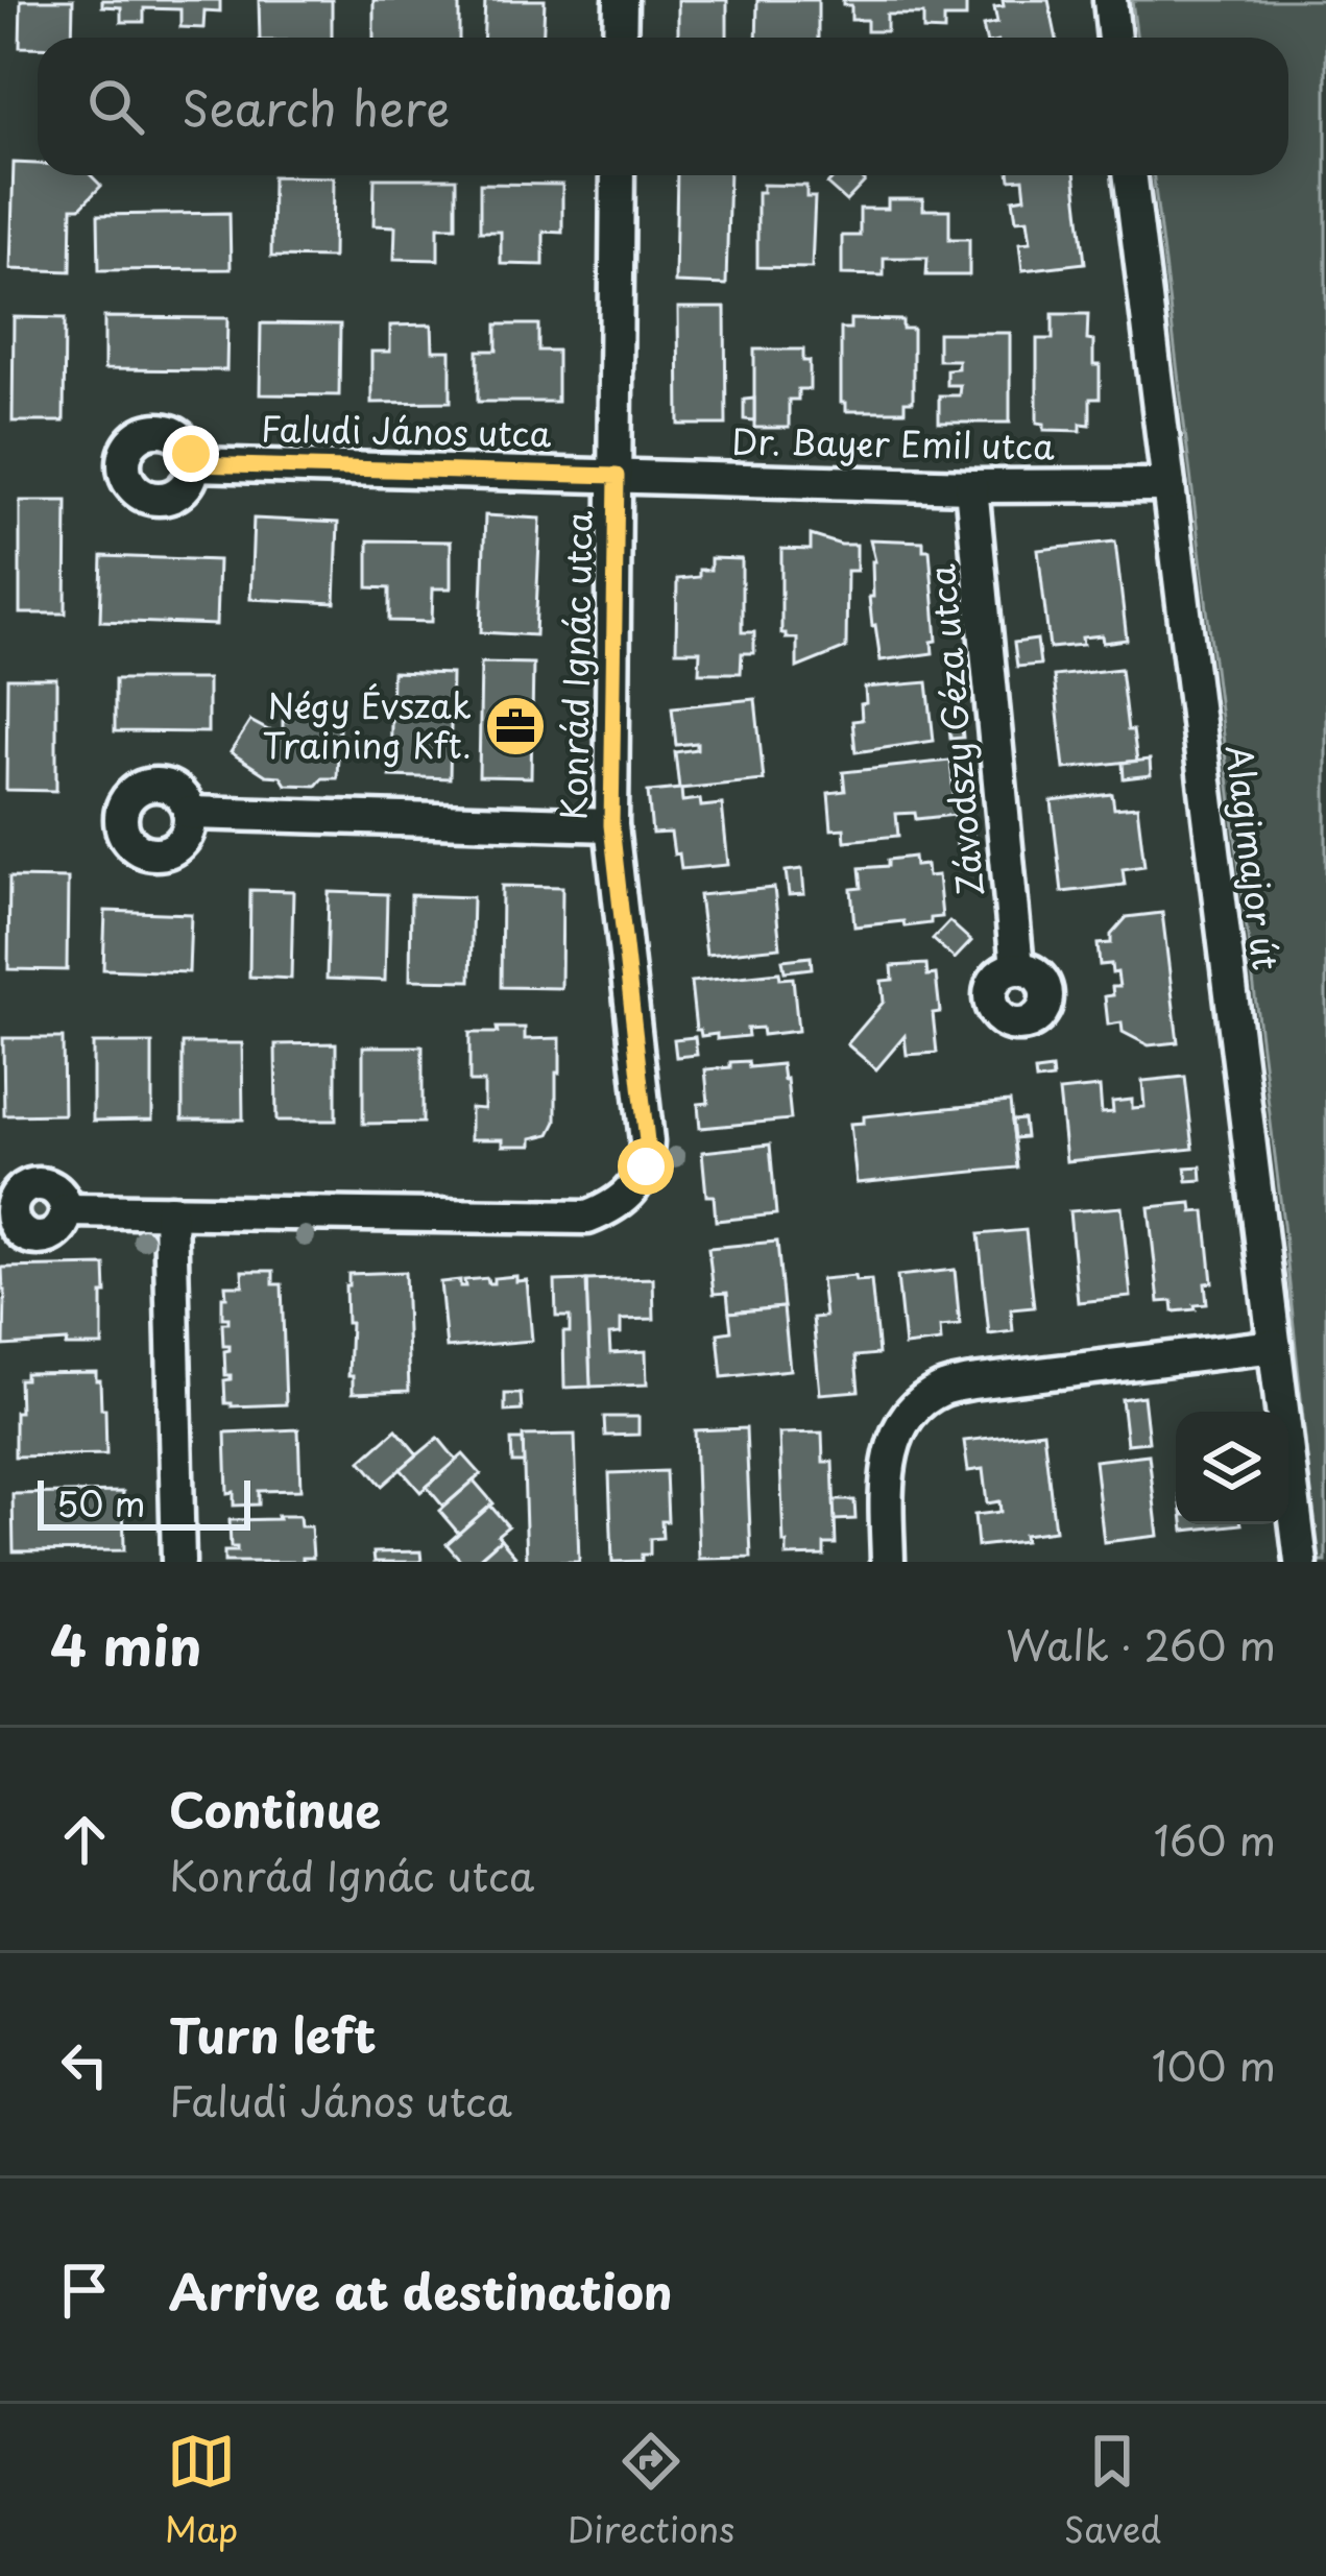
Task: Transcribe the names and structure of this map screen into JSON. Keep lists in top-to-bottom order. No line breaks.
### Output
{"streets":{"street":["Faludi János utca","Dr. Bayer Emil utca","Konrád Ignác utca","Závodszy Géza utca","Alagimajor út"]},"crossings":[["Faludi János utca","Dr. Bayer Emil utca"],["Faludi János utca","Konrád Ignác utca"],["Dr. Bayer Emil utca","Konrád Ignác utca"],["Dr. Bayer Emil utca","Závodszy Géza utca"],["Dr. Bayer Emil utca","Alagimajor út"]],"places":{"office":["Négy Évszak Training Kft."]},"scale_bar":"50 m","page":{"search":"Search here","scale":"50 m","heading":["4 min","Walk · 260 m"],"list":[["Continue","Konrád Ignác utca","160 m"],["Turn left","Faludi János utca","100 m"],"Arrive at destination"],"nav":["Map","Directions","Saved"]}}
